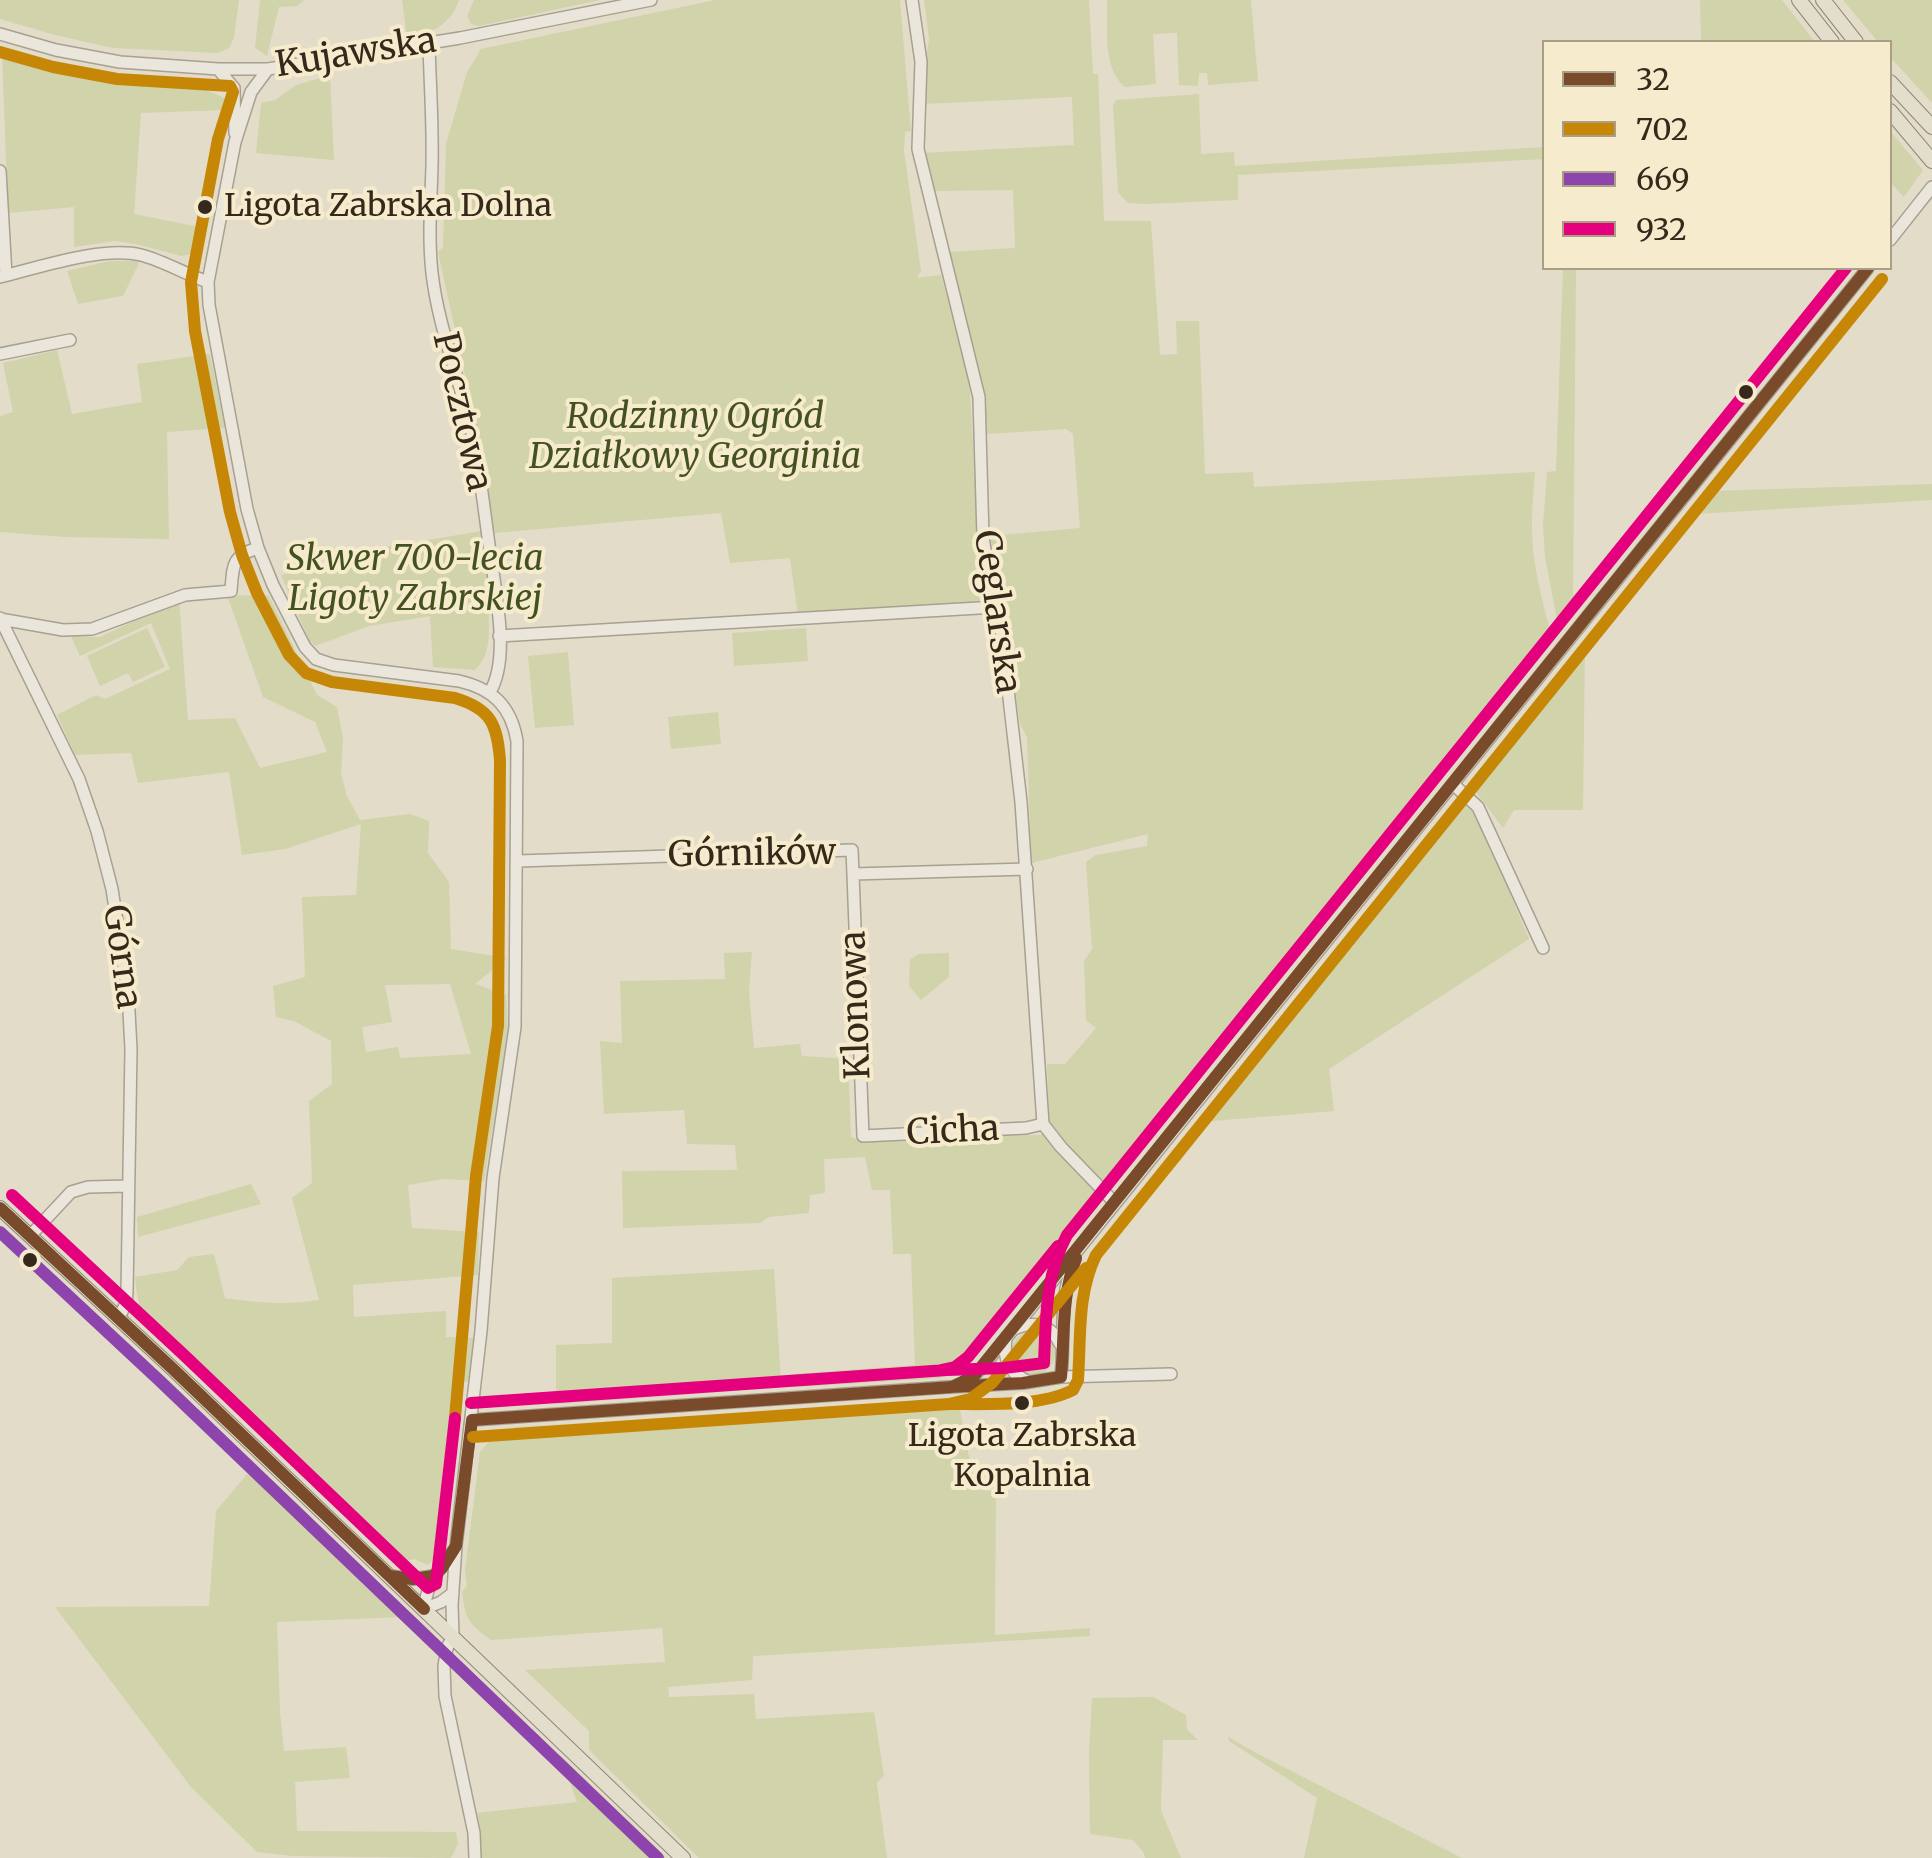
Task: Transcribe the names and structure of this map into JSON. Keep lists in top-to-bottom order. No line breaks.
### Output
{"streets":{"street":["Kujawska","Pocztowa","Ceglarska","Górników","Górna","Klonowa","Cicha"]},"crossings":[["Kujawska","Pocztowa"],["Ceglarska","Górników"],["Ceglarska","Cicha"],["Górników","Klonowa"],["Klonowa","Cicha"]],"parks":["Rodzinny Ogród Działkowy Georginia","Skwer 700-lecia Ligoty Zabrskiej"],"places":["Ligota Zabrska Dolna","Ligota Zabrska Kopalnia"],"lines":["transit line 702","transit line 32","transit line 932","transit line 669"],"legend":["32","702","669","932"]}
